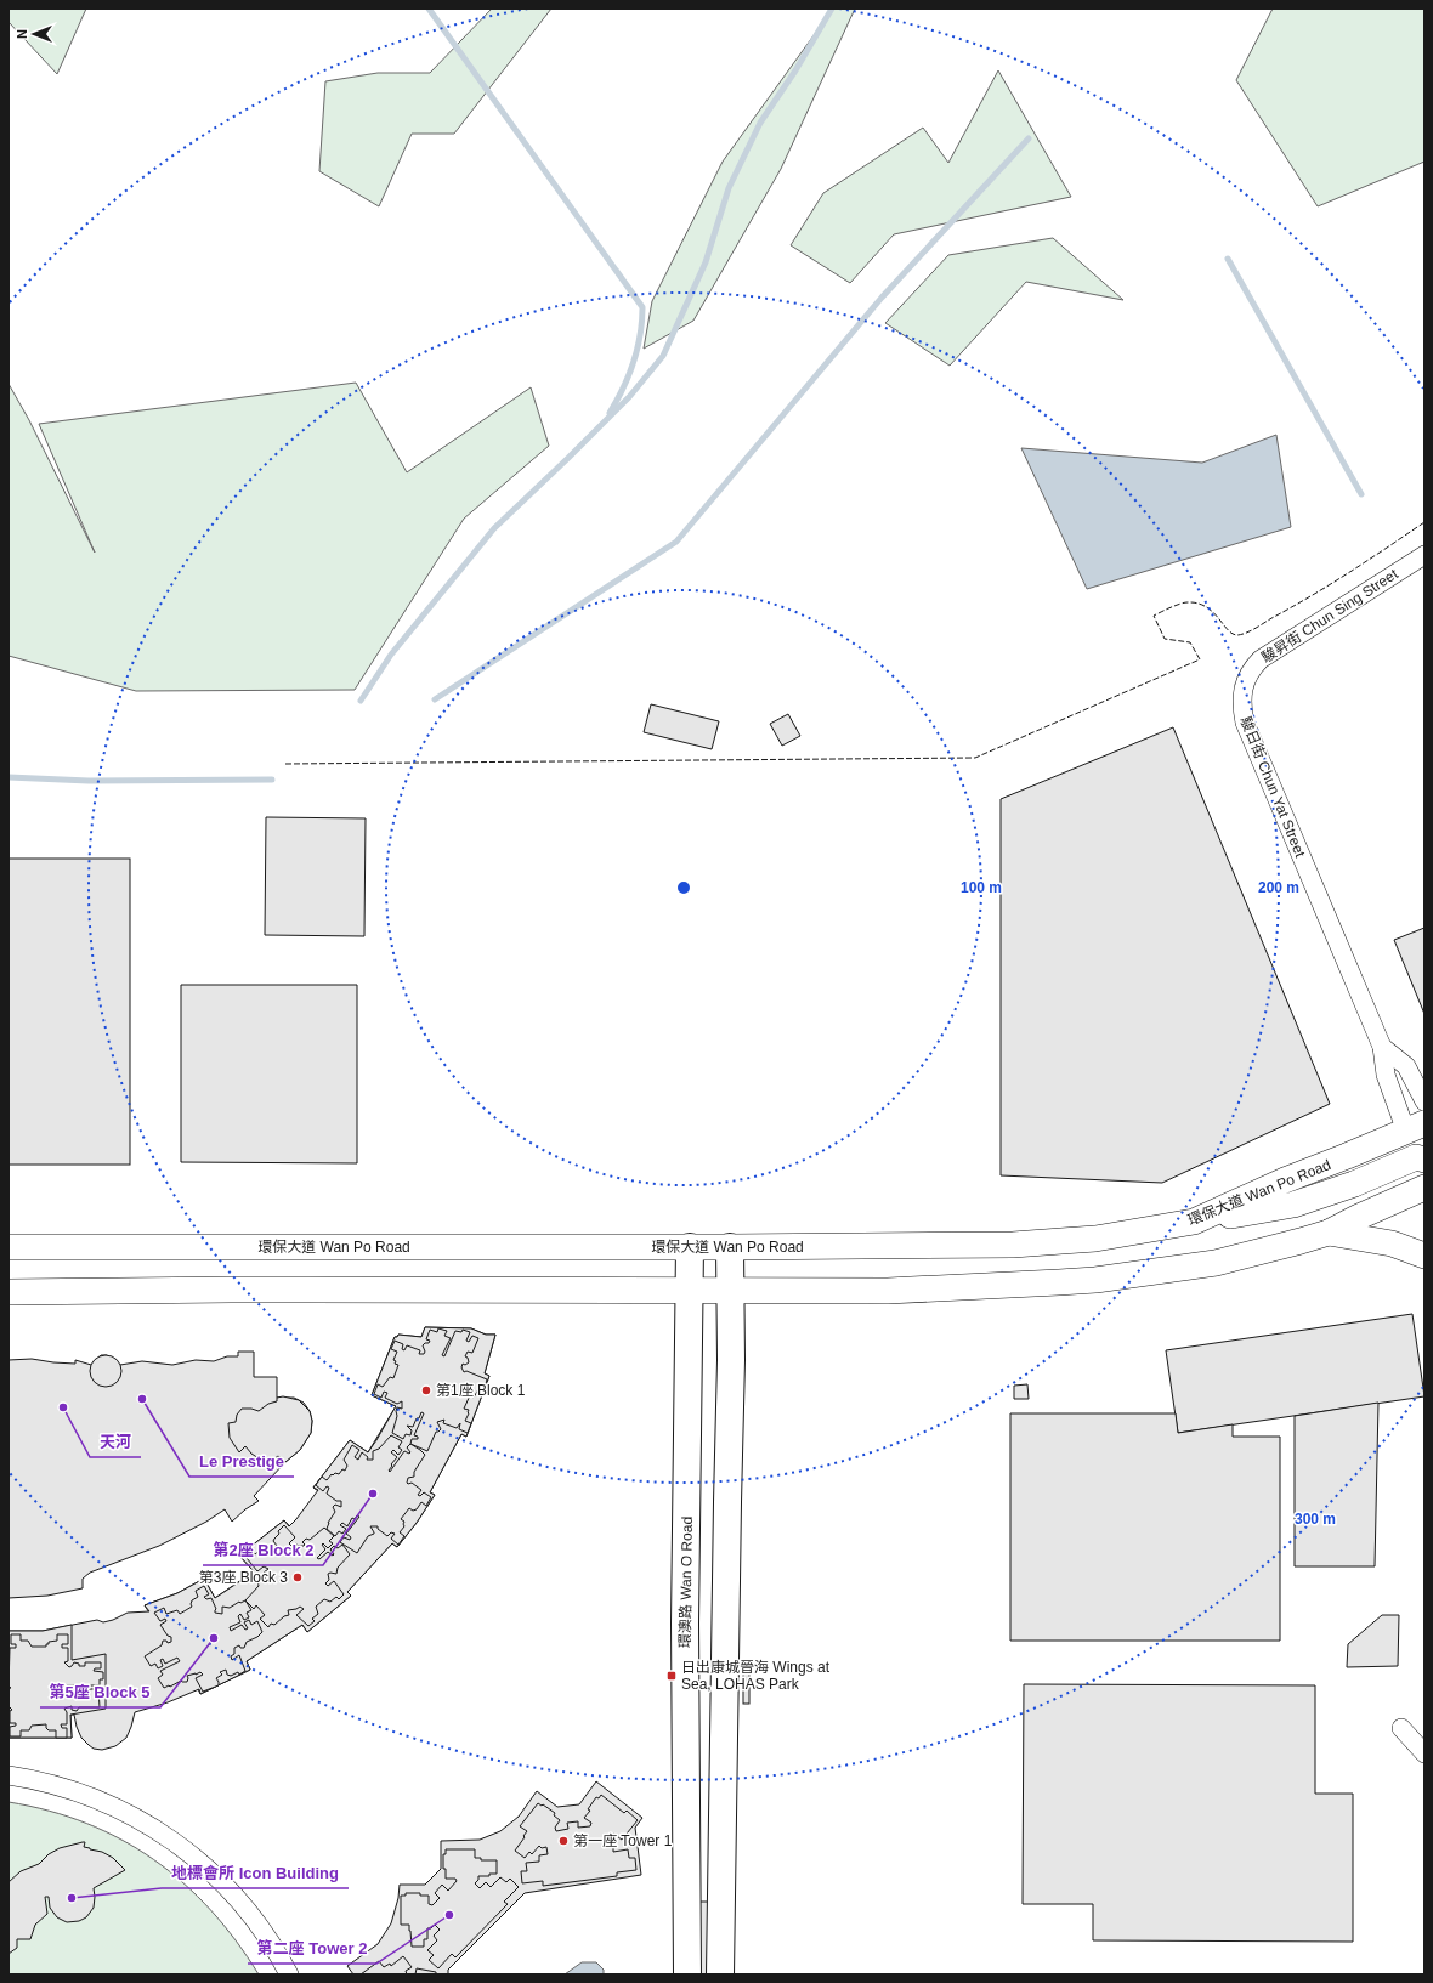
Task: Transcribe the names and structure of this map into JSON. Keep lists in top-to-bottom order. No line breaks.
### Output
{"streets":{"main road":["環保大道 Wan Po Road","環澳路 Wan O Road"],"street":["駿昇街 Chun Sing Street","駿日街 Chun Yat Street"]},"crossings":[["駿昇街 Chun Sing Street","駿日街 Chun Yat Street"],["駿日街 Chun Yat Street","環保大道 Wan Po Road"],["環保大道 Wan Po Road","環澳路 Wan O Road"]],"places":{"other":["第1座 Block 1","Le Prestige","天河","第2座 Block 2","第3座 Block 3","第5座 Block 5","第一座 Tower 1","地標會所 Icon Building","第二座 Tower 2"],"transit":["日出康城晉海 Wings at Sea, LOHAS Park"]},"north":"left","rings":["100 m","200 m","300 m"]}
